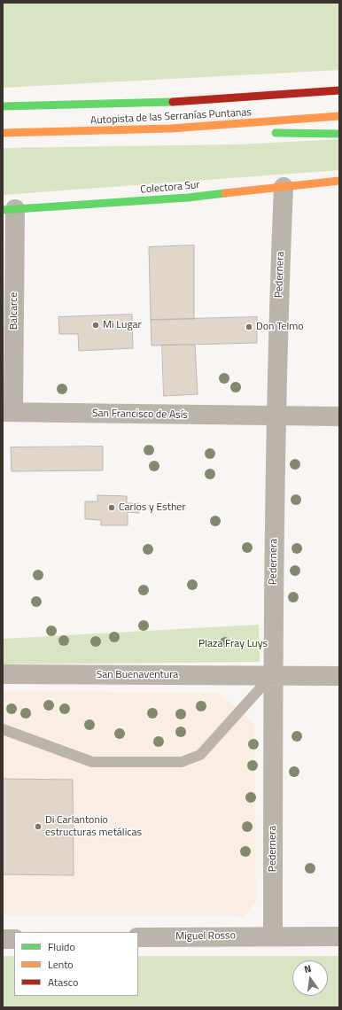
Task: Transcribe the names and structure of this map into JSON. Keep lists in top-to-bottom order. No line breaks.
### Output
{"streets":{"main road":["Autopista de las Serranías Puntanas","Colectora Sur"],"street":["Pedernera","Balcarce","San Francisco de Asís","San Buenaventura","Miguel Rosso"]},"crossings":[["Colectora Sur","Pedernera"],["Colectora Sur","Balcarce"],["Pedernera","San Francisco de Asís"],["Pedernera","San Buenaventura"],["Pedernera","Miguel Rosso"],["Balcarce","San Francisco de Asís"]],"parks":["Plaza Fray Luys"],"places":["Mi Lugar","Don Telmo","Carlos y Esther","Di Carlantonio estructuras metálicas"],"legend":["Fluido","Lento","Atasco"],"north":"top"}
